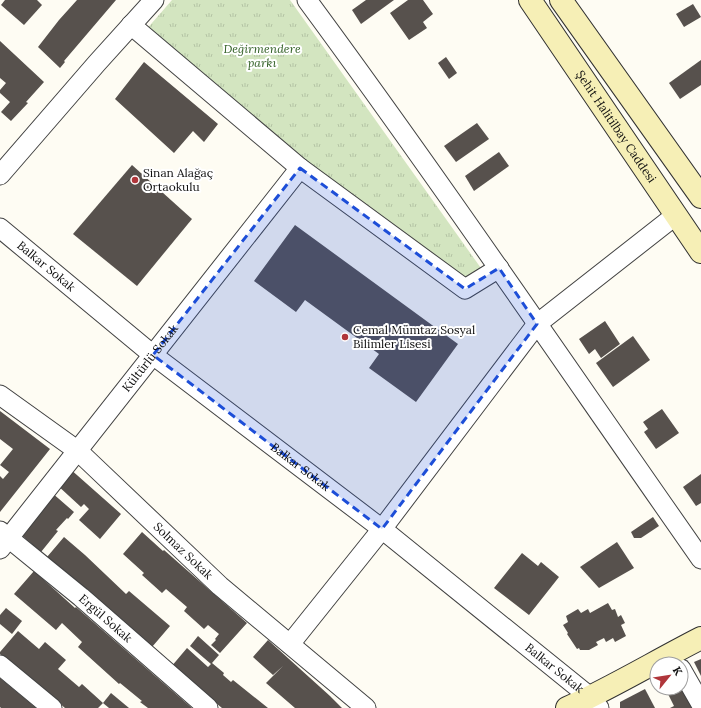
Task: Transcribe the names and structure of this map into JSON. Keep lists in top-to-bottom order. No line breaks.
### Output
{"streets":{"main road":["Şehit Halitilbay Caddesi"],"street":["Balkar Sokak","Kültürlü Sokak","Solmaz Sokak","Ergül Sokak"]},"crossings":[["Balkar Sokak","Kültürlü Sokak"],["Kültürlü Sokak","Solmaz Sokak"],["Kültürlü Sokak","Ergül Sokak"]],"parks":["Değirmendere parkı"],"places":["Sinan Alağaç Ortaokulu","Cemal Mümtaz Sosyal Bilimler Lisesi"],"north":"top right"}
